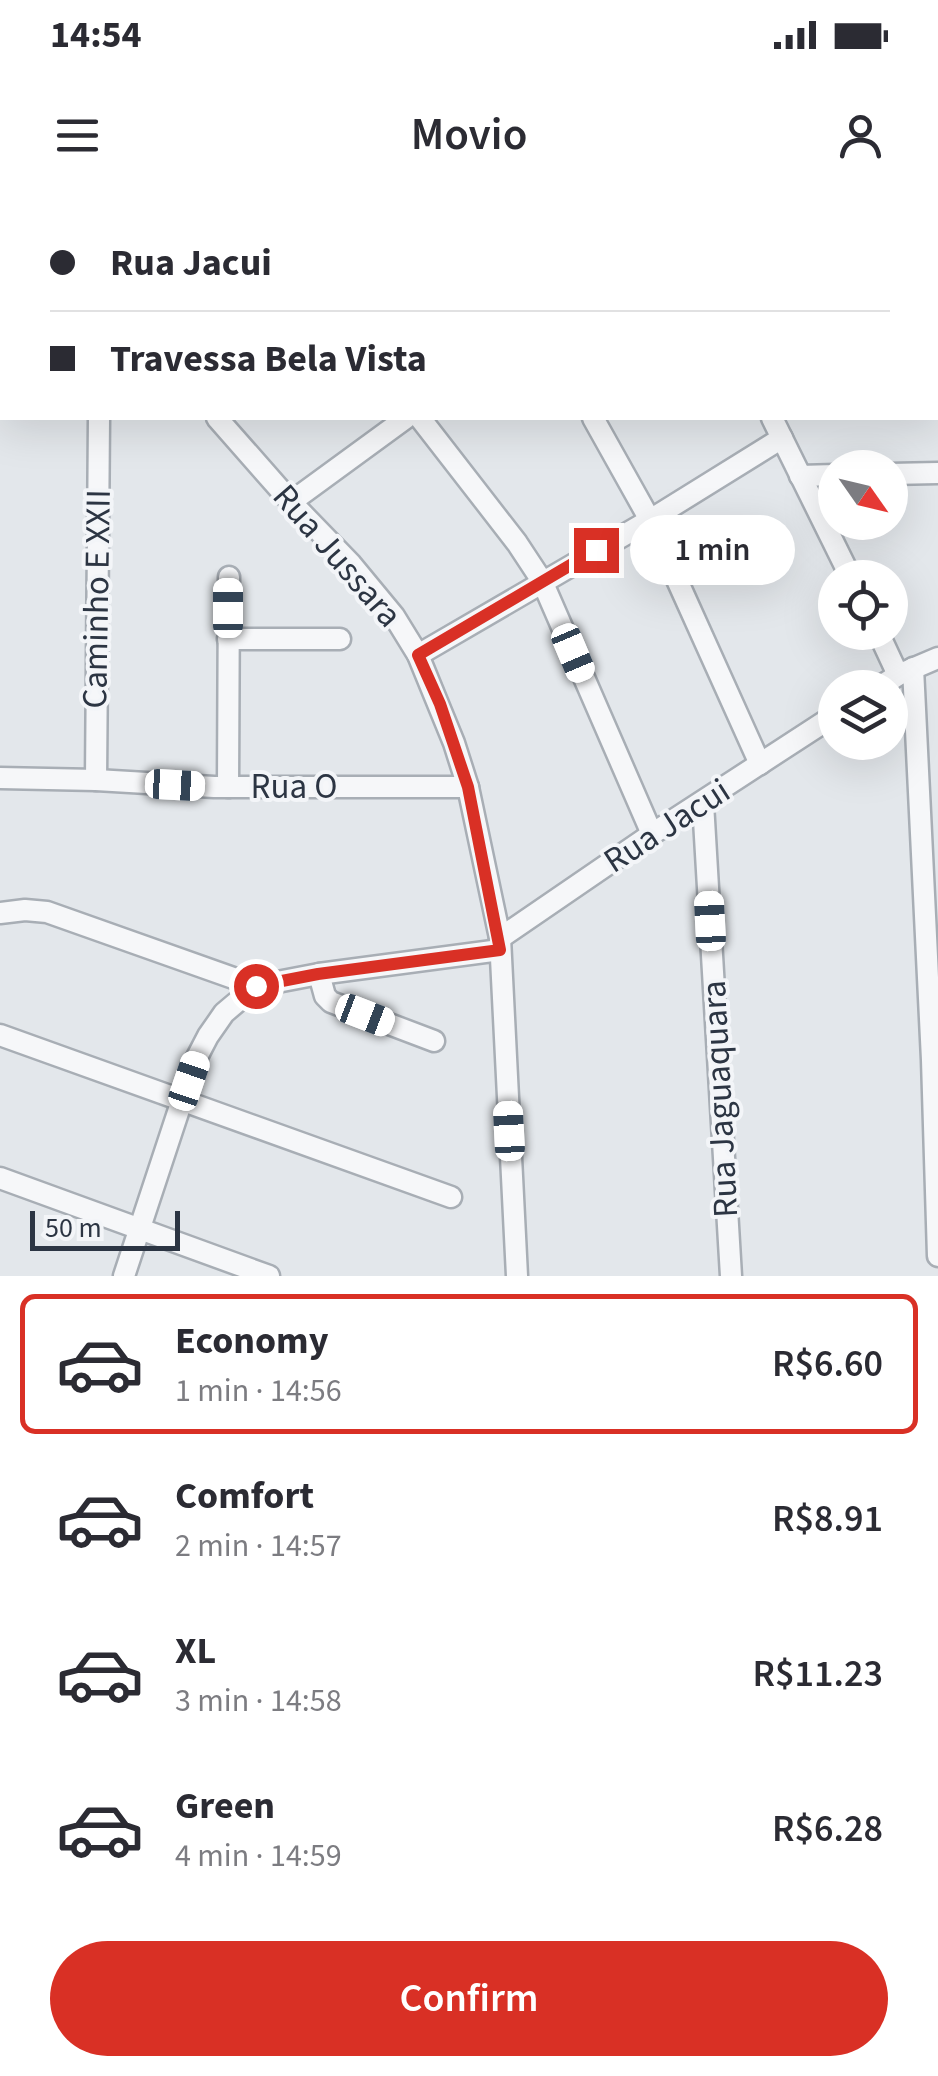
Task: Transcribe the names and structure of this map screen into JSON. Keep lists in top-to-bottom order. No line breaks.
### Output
{"streets":{"street":["Rua Jussara","Caminho E XXII","Rua O","Rua Jacui","Rua Jaguaquara"]},"crossings":[["Rua Jussara","Rua O"],["Rua Jussara","Rua Jacui"],["Caminho E XXII","Rua O"],["Rua Jacui","Rua Jaguaquara"]],"scale_bar":"50 m","north":"bottom right","page":{"status":"14:54","header":"Movio","banner":["Rua Jacui","Travessa Bela Vista"],"bubble":"1 min","scale":"50 m","list":[{"name":"Economy","note":"1 min · 14:56","value":"R$6.60"},{"name":"Comfort","note":"2 min · 14:57","value":"R$8.91"},{"name":"XL","note":"3 min · 14:58","value":"R$11.23"},{"name":"Green","note":"4 min · 14:59","value":"R$6.28"}],"buttons":"Confirm"}}
